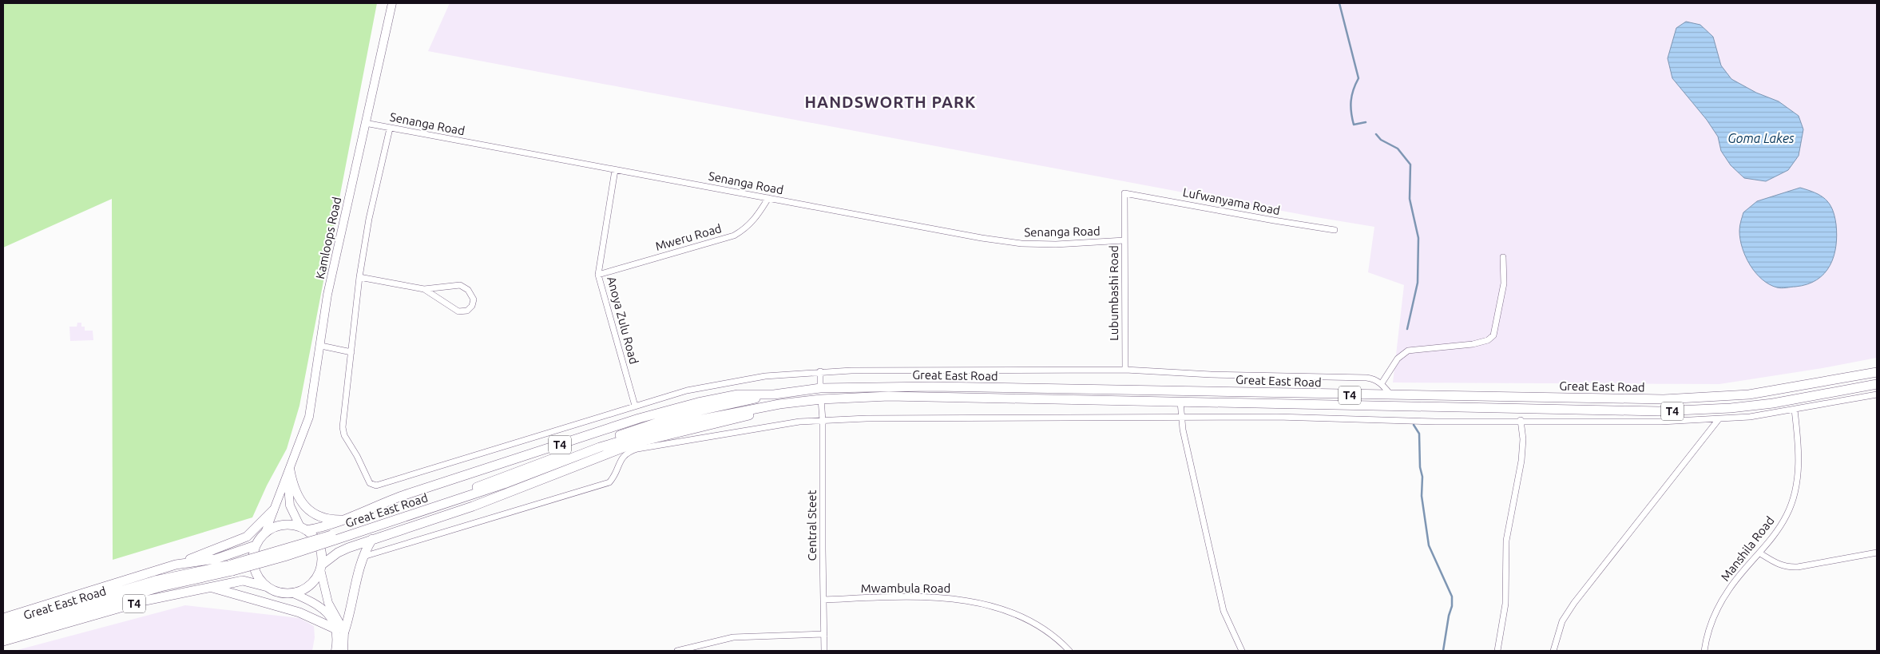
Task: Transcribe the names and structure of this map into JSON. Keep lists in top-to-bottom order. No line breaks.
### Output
{"streets":{"main road":["Kamloops Road","Great East Road","T4"],"street":["Senanga Road","Lufwanyama Road","Mweru Road","Lubumbashi Road","Anoya Zulu Road","Central Steet","Manshila Road","Mwambula Road"]},"crossings":[["Senanga Road","Mweru Road"],["Senanga Road","Kamloops Road"],["Senanga Road","Lubumbashi Road"],["Senanga Road","Anoya Zulu Road"],["Lufwanyama Road","Lubumbashi Road"],["Mweru Road","Anoya Zulu Road"],["Kamloops Road","Great East Road"],["Great East Road","Central Steet"],["Central Steet","Mwambula Road"]],"districts":["HANDSWORTH PARK"],"water":["Goma Lakes"]}
